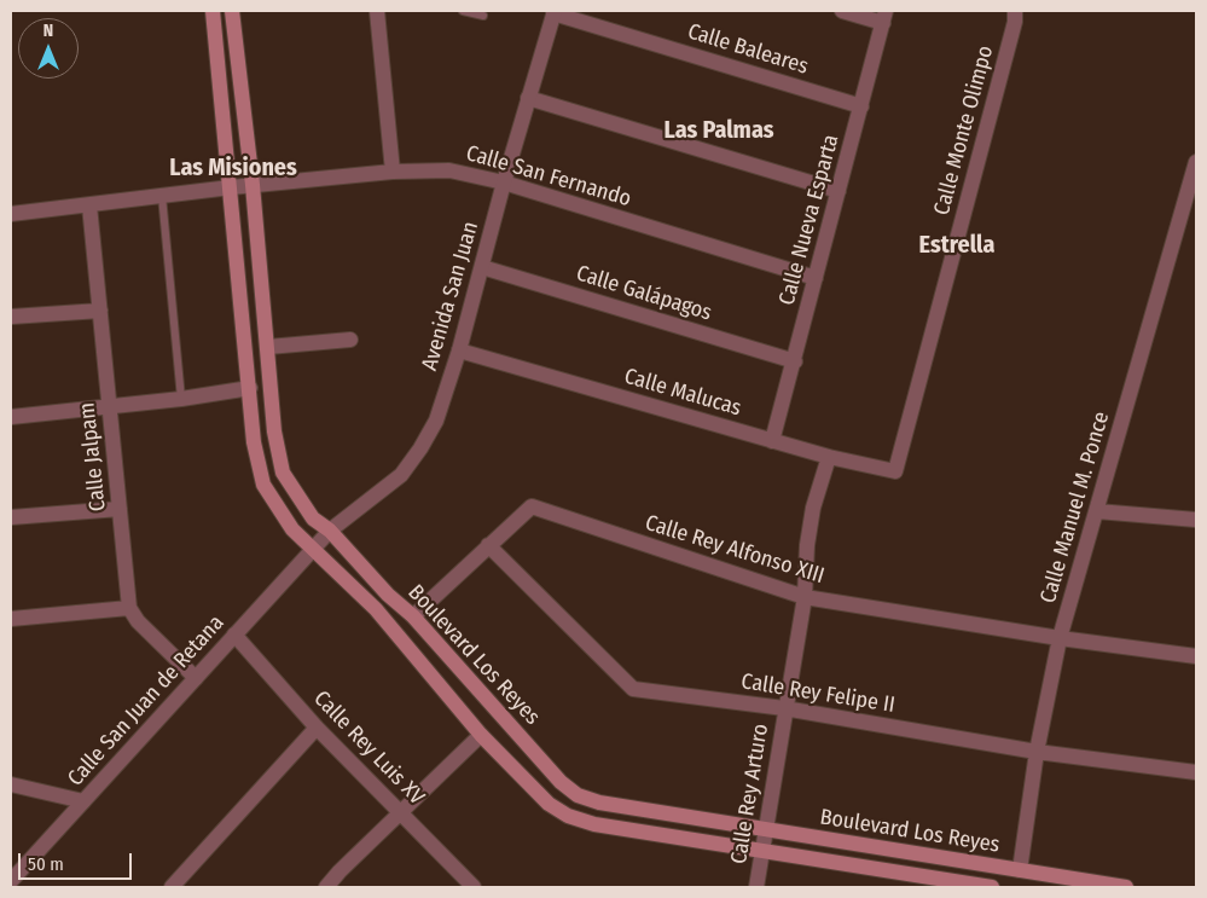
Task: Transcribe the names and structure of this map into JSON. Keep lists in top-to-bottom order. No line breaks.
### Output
{"streets":{"main road":["Boulevard Los Reyes"],"street":["Calle Baleares","Calle Monte Olimpo","Calle San Fernando","Calle Nueva Esparta","Calle Galápagos","Avenida San Juan","Calle Malucas","Calle Jalpam","Calle Manuel M. Ponce","Calle Rey Alfonso XIII","Calle Rey Felipe II","Calle San Juan de Retana","Calle Rey Luis XV","Calle Rey Arturo"]},"crossings":[["Calle Baleares","Calle Nueva Esparta"],["Calle Baleares","Avenida San Juan"],["Calle Monte Olimpo","Calle Malucas"],["Calle San Fernando","Calle Nueva Esparta"],["Calle San Fernando","Avenida San Juan"],["Calle San Fernando","Calle Jalpam"],["Calle San Fernando","Boulevard Los Reyes"],["Calle Nueva Esparta","Calle Galápagos"],["Calle Nueva Esparta","Calle Malucas"],["Calle Galápagos","Avenida San Juan"],["Avenida San Juan","Calle Malucas"],["Avenida San Juan","Boulevard Los Reyes"],["Avenida San Juan","Calle San Juan de Retana"],["Calle Malucas","Calle Rey Arturo"],["Calle Manuel M. Ponce","Calle Rey Alfonso XIII"],["Calle Manuel M. Ponce","Boulevard Los Reyes"],["Calle Manuel M. Ponce","Calle Rey Felipe II"],["Calle Rey Alfonso XIII","Boulevard Los Reyes"],["Calle Rey Alfonso XIII","Calle Rey Felipe II"],["Calle Rey Alfonso XIII","Calle Rey Arturo"],["Boulevard Los Reyes","Calle San Juan de Retana"],["Boulevard Los Reyes","Calle Rey Arturo"],["Calle Rey Felipe II","Calle Rey Arturo"],["Calle San Juan de Retana","Calle Rey Luis XV"]],"districts":["Las Palmas","Las Misiones","Estrella"],"scale_bar":"50 m","north":"top"}
